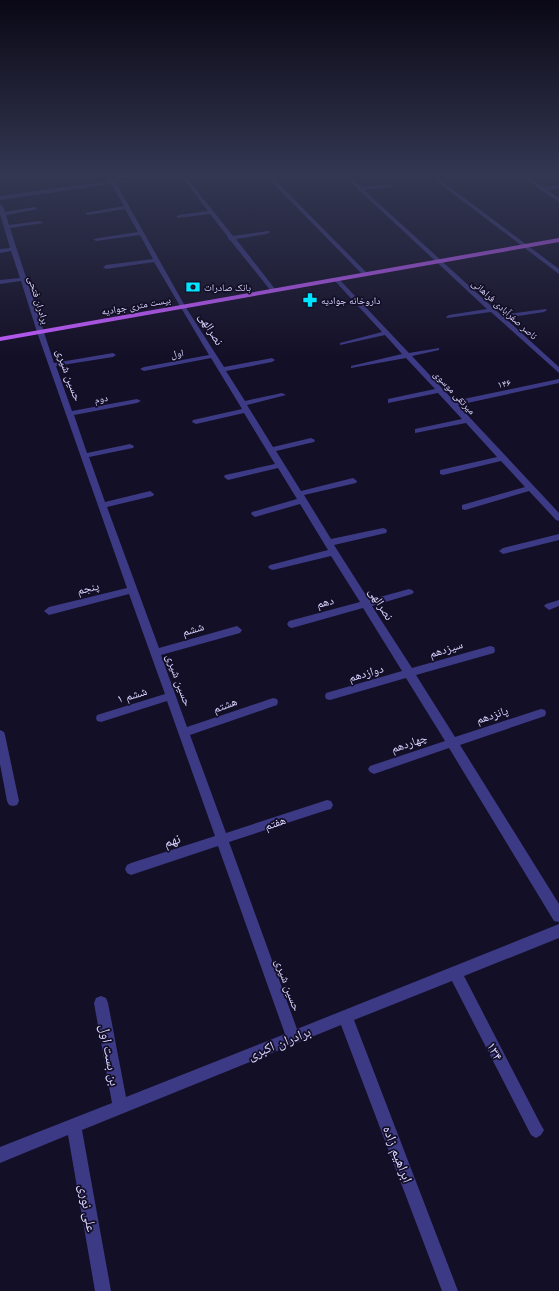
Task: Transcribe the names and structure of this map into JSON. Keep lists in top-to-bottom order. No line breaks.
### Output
{"streets":{"main road":["بیست متری جوادیه"],"street":["برادران فتحی","ناصر صفرآبادی فراهانی","نصرالهی","اول","حسین شیری","۱۴۶","میرتقی موسوی","دوم","پنجم","دهم","ششم","سیزدهم","دوازدهم","ششم ۱","هشتم","پانزدهم","چهاردهم","هفتم","نهم","برادران اکبری","۱۳۴","بن بست اول","ابراهیم زاده","علی نوری"]},"crossings":[["برادران فتحی","بیست متری جوادیه"],["برادران فتحی","حسین شیری"],["بیست متری جوادیه","ناصر صفرآبادی فراهانی"],["بیست متری جوادیه","نصرالهی"],["بیست متری جوادیه","حسین شیری"],["بیست متری جوادیه","میرتقی موسوی"],["نصرالهی","اول"],["نصرالهی","دهم"],["نصرالهی","سیزدهم"],["نصرالهی","دوازدهم"],["نصرالهی","پانزدهم"],["نصرالهی","چهاردهم"],["حسین شیری","دوم"],["حسین شیری","پنجم"],["حسین شیری","ششم"],["حسین شیری","ششم ۱"],["حسین شیری","هشتم"],["حسین شیری","هفتم"],["حسین شیری","نهم"],["حسین شیری","برادران اکبری"],["۱۴۶","میرتقی موسوی"],["سیزدهم","دوازدهم"],["پانزدهم","چهاردهم"],["هفتم","نهم"],["برادران اکبری","۱۳۴"],["برادران اکبری","بن بست اول"],["برادران اکبری","ابراهیم زاده"],["برادران اکبری","علی نوری"]],"places":{"bank":["بانک صادرات"],"pharmacy":["داروخانه جوادیه"]}}
